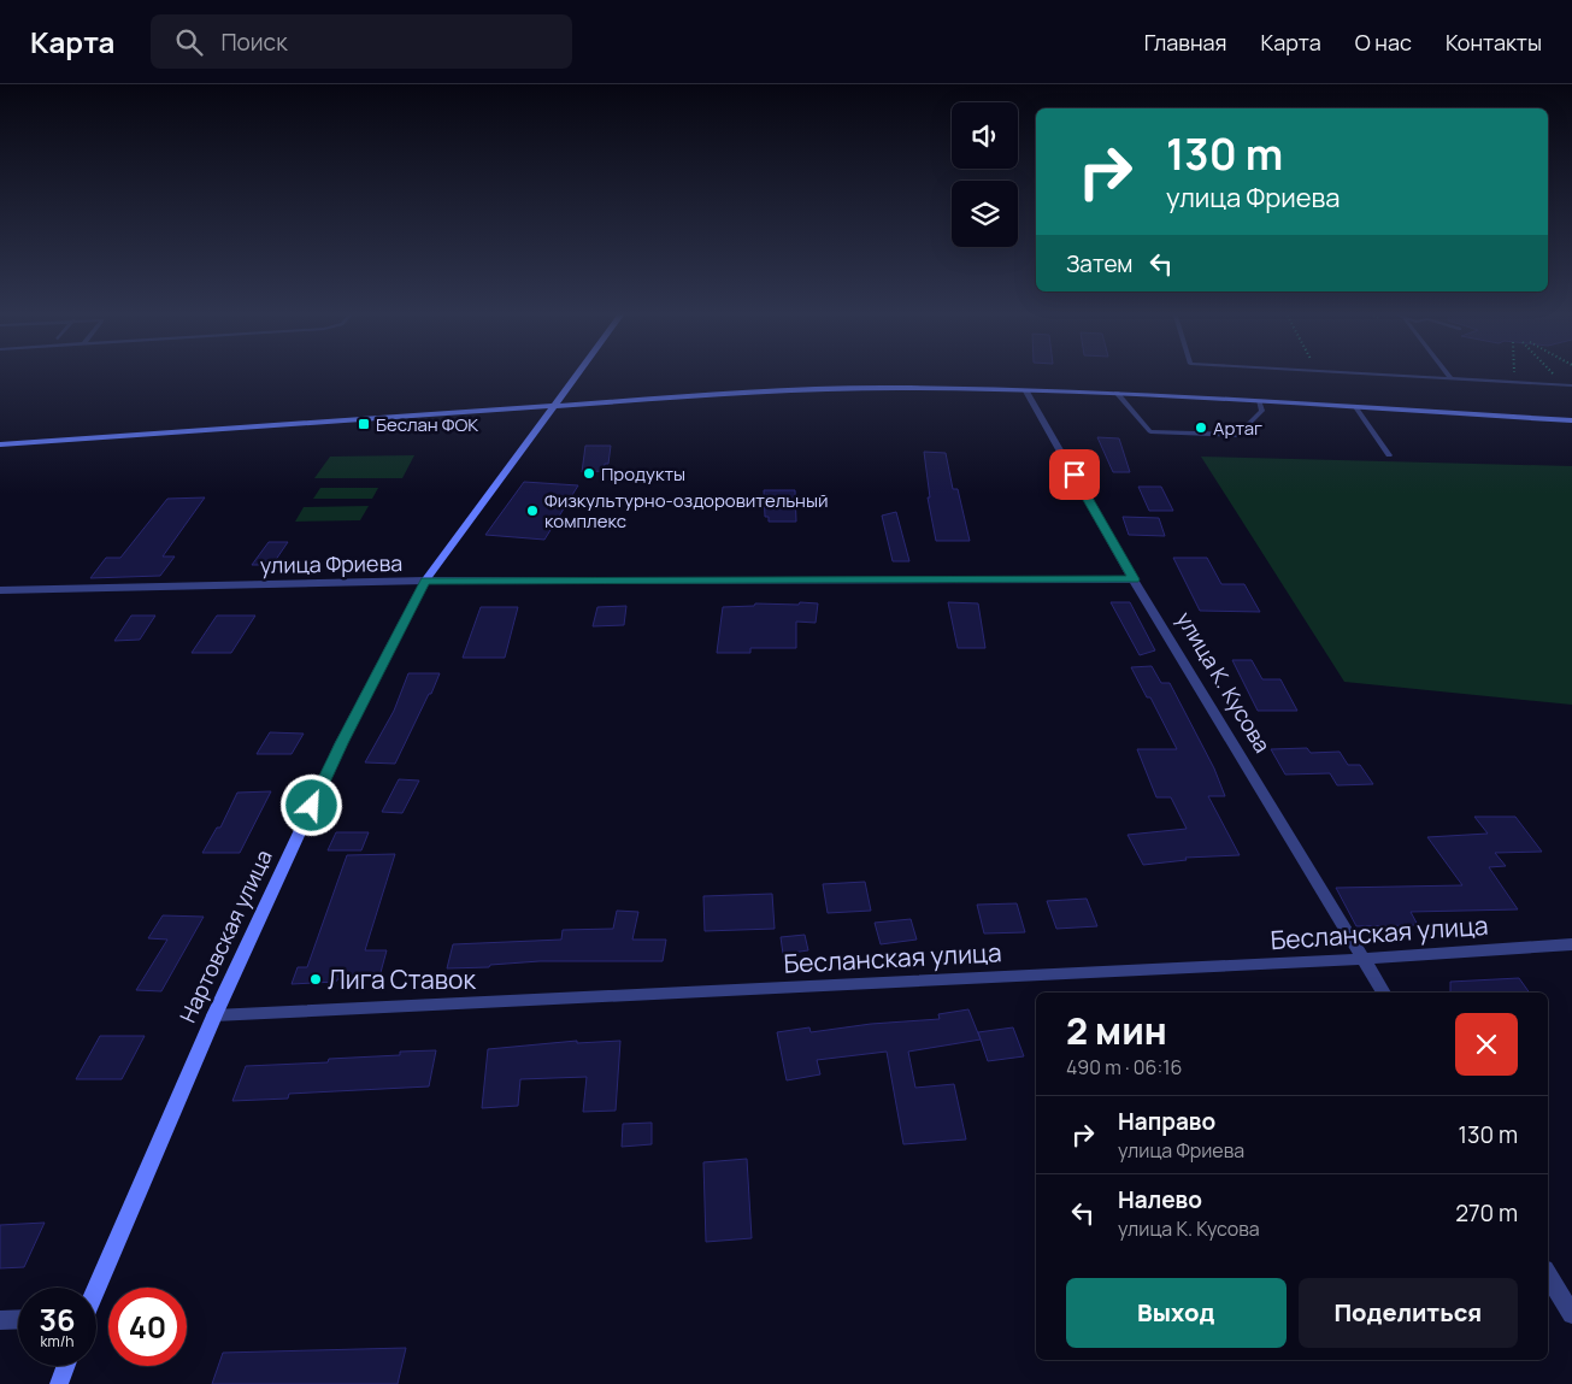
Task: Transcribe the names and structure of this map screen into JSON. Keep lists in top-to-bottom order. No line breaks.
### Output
{"streets":{"main road":["Нартовская улица"],"street":["улица Фриева","улица К. Кусова","Бесланская улица"]},"crossings":[["улица Фриева","улица К. Кусова"],["улица Фриева","Нартовская улица"],["улица К. Кусова","Бесланская улица"],["Бесланская улица","Нартовская улица"]],"places":{"transit":["Беслан ФОК"],"other":["Артаг","Продукты","Физкультурно-оздоровительный комплекс","Лига Ставок"]},"page":{"header":"Карта","search":"Поиск","nav":["Главная","Карта","О нас","Контакты"],"turn":["130 m","улица Фриева"],"then":"Затем","heading":["2 мин","490 m · 06:16"],"list":[{"name":"Направо","note":"улица Фриева","value":"130 m"},{"name":"Налево","note":"улица К. Кусова","value":"270 m"}],"buttons":["Выход","Поделиться"],"speed":"36 km/h","limit":"40"}}
